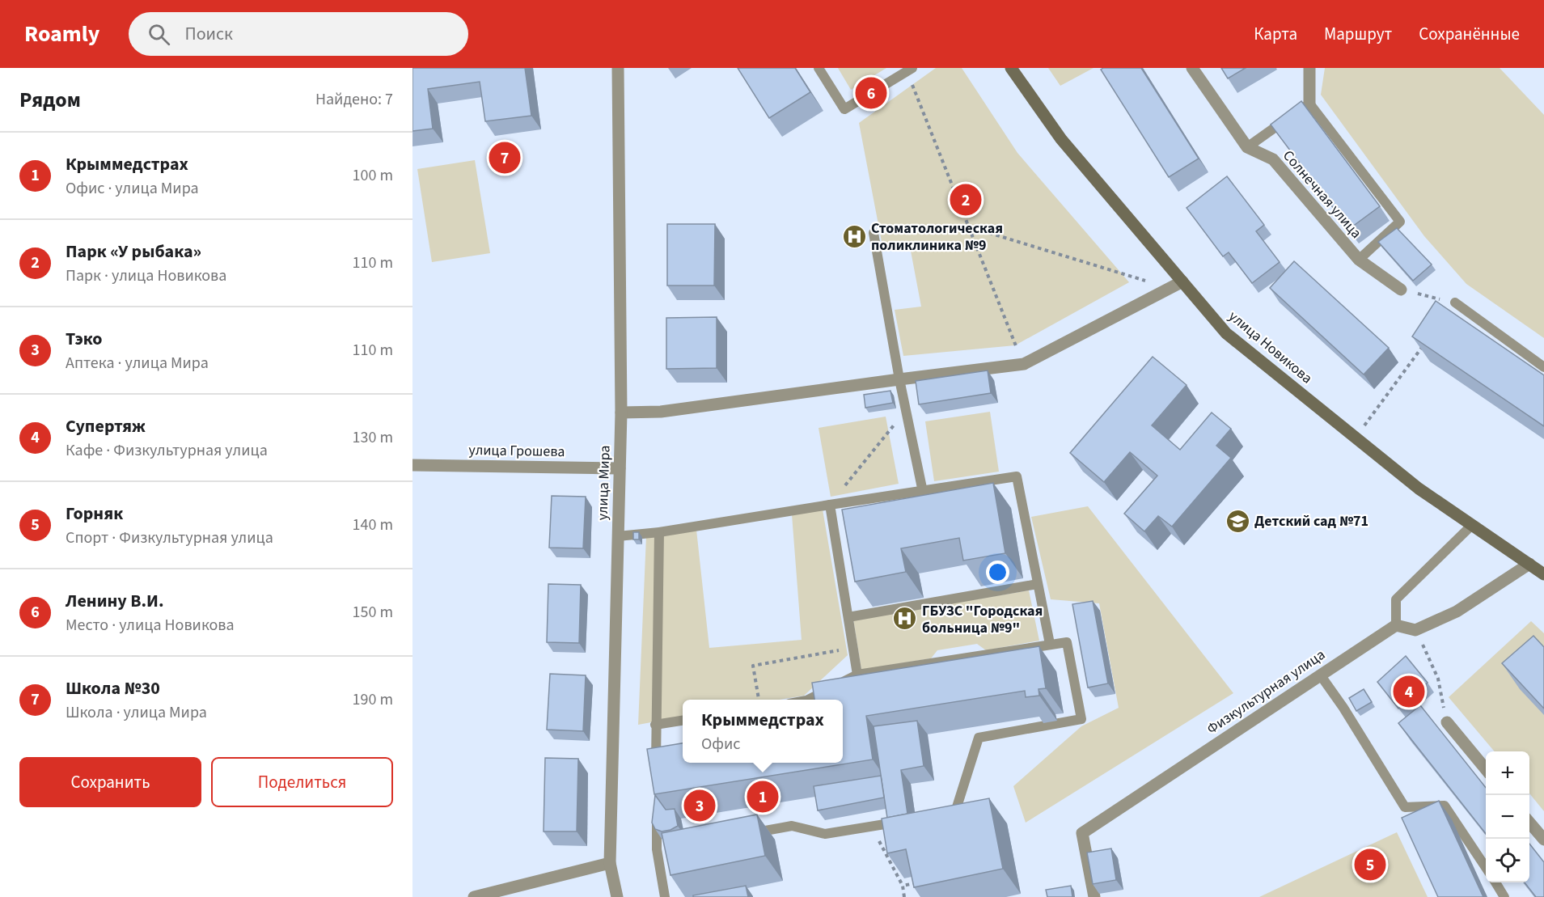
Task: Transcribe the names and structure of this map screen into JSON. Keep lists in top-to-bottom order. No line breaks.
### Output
{"streets":{"main road":["улица Новикова"],"street":["Солнечная улица","улица Грошева","улица Мира","Физкультурная улица"]},"crossings":[["улица Грошева","улица Мира"]],"places":{"hospital":["Стоматологическая поликлиника №9","ГБУЗС \"Городская больница №9\""],"school or university":["Детский сад №71"]},"page":{"header":"Roamly","search":"Поиск","nav":["Карта","Маршрут","Сохранённые"],"heading":["Рядом","Найдено: 7"],"pins":["6","7","2","4","1","3","5"],"list":[{"mark":"1","name":"Крыммедстрах","note":"Офис · улица Мира","value":"100 m"},{"mark":"2","name":"Парк «У рыбака»","note":"Парк · улица Новикова","value":"110 m"},{"mark":"3","name":"Тэко","note":"Аптека · улица Мира","value":"110 m"},{"mark":"4","name":"Супертяж","note":"Кафе · Физкультурная улица","value":"130 m"},{"mark":"5","name":"Горняк","note":"Спорт · Физкультурная улица","value":"140 m"},{"mark":"6","name":"Ленину В.И.","note":"Место · улица Новикова","value":"150 m"},{"mark":"7","name":"Школа №30","note":"Школа · улица Мира","value":"190 m"}],"popup":["Крыммедстрах","Офис"],"buttons":["Сохранить","Поделиться"],"map_buttons":["+","−"]}}
